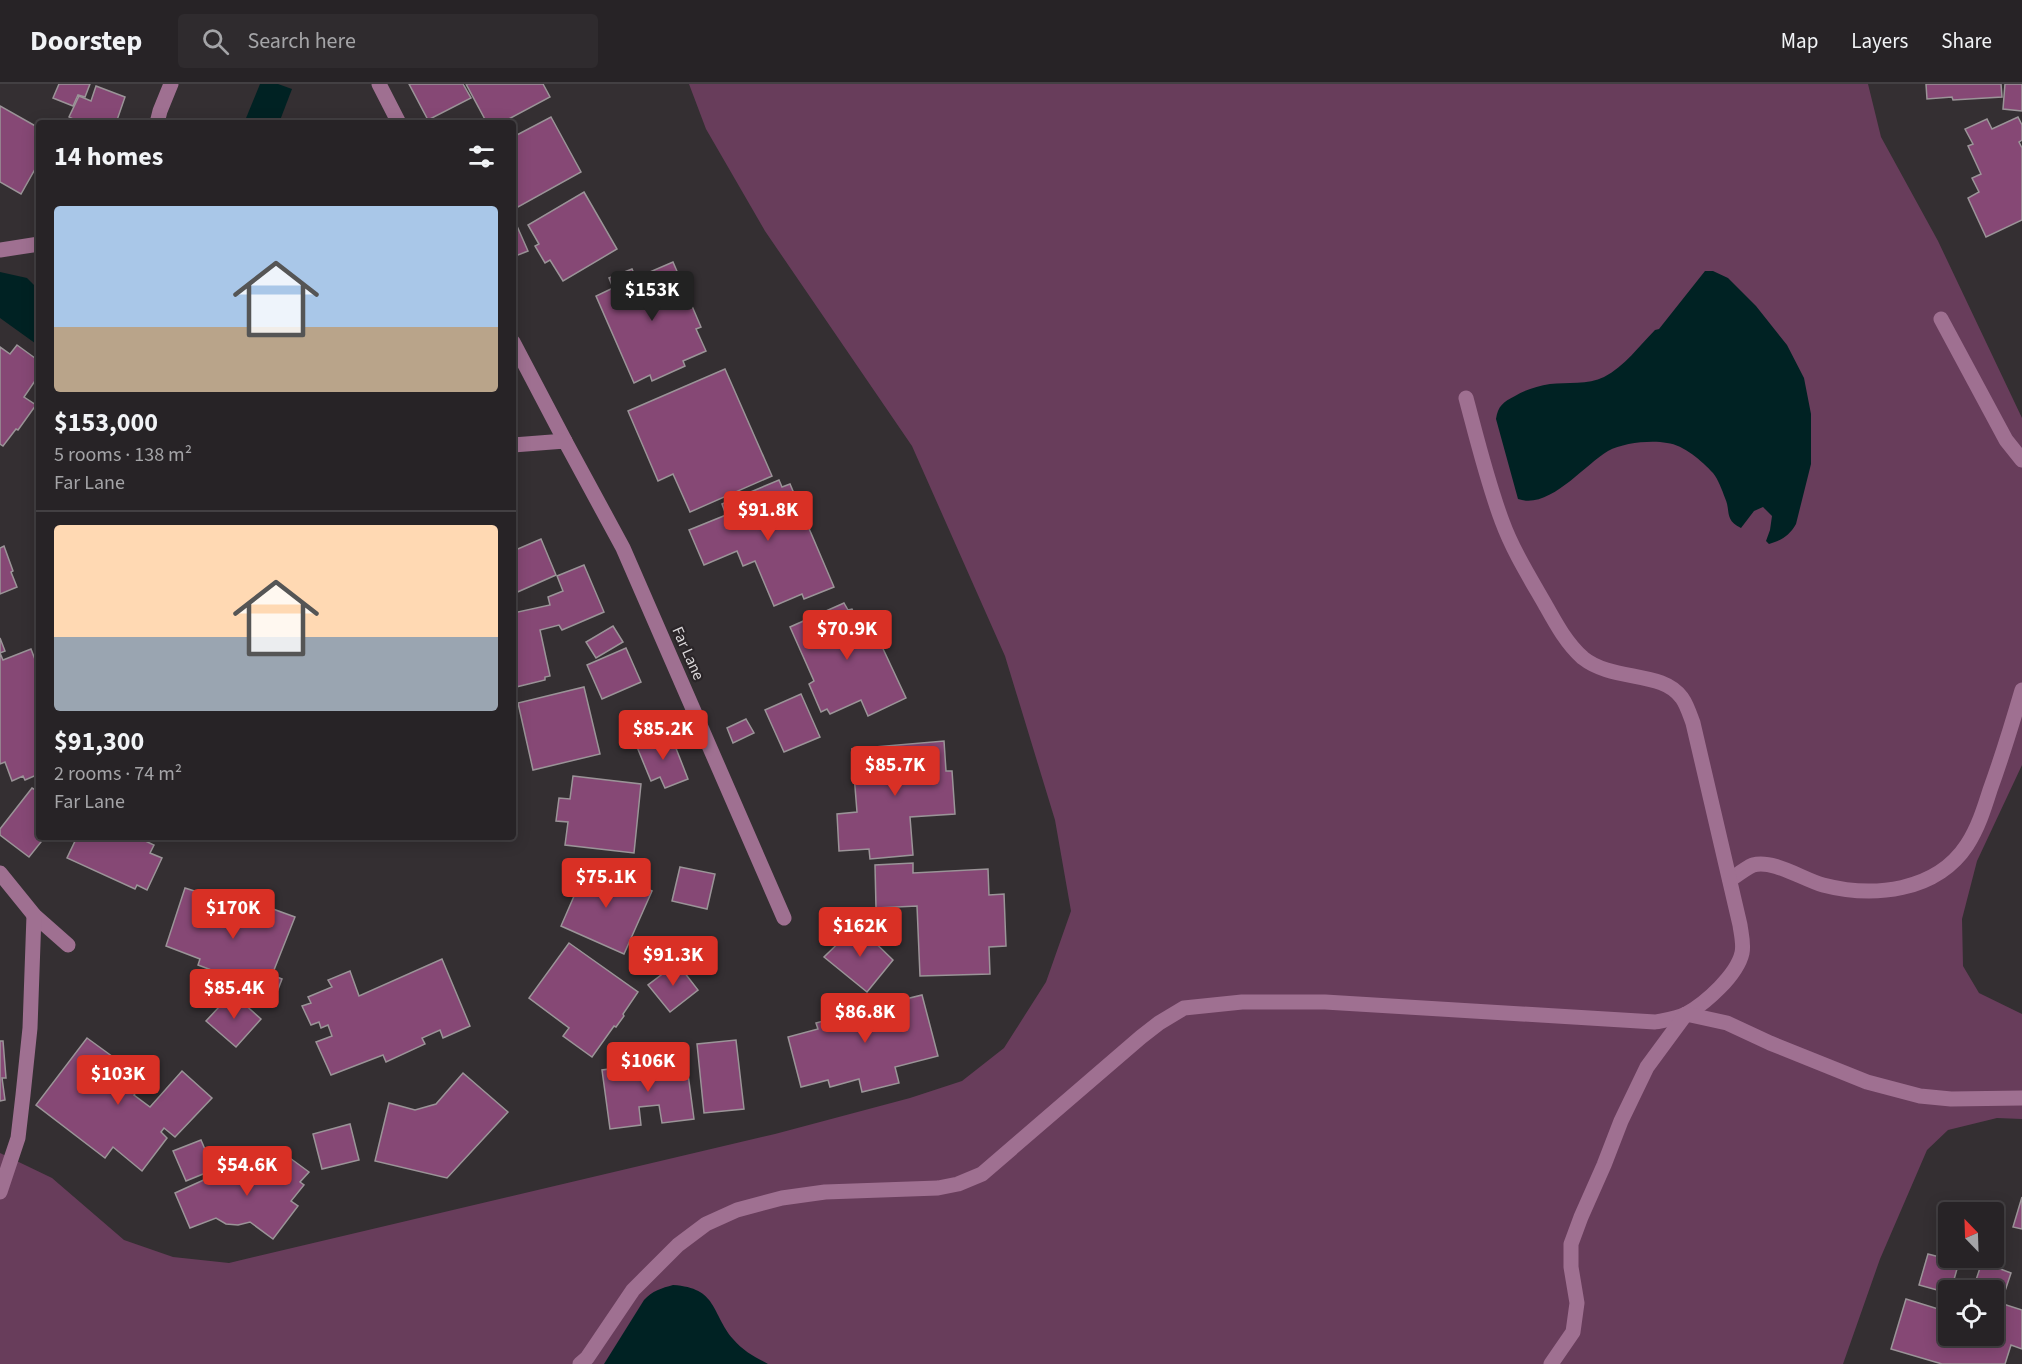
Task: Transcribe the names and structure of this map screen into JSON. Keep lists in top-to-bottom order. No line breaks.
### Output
{"streets":{"street":["Far Lane"]},"north":"top left","page":{"header":"Doorstep","search":"Search here","nav":["Map","Layers","Share"],"heading":"14 homes","list":[{"name":"$153,000","note":"5 rooms · 138 m² · Far Lane"},{"name":"$91,300","note":"2 rooms · 74 m² · Far Lane"}],"price":["$153K","$91.8K","$70.9K","$85.2K","$85.7K","$75.1K","$170K","$162K","$91.3K","$85.4K","$86.8K","$106K","$103K","$54.6K"]}}
